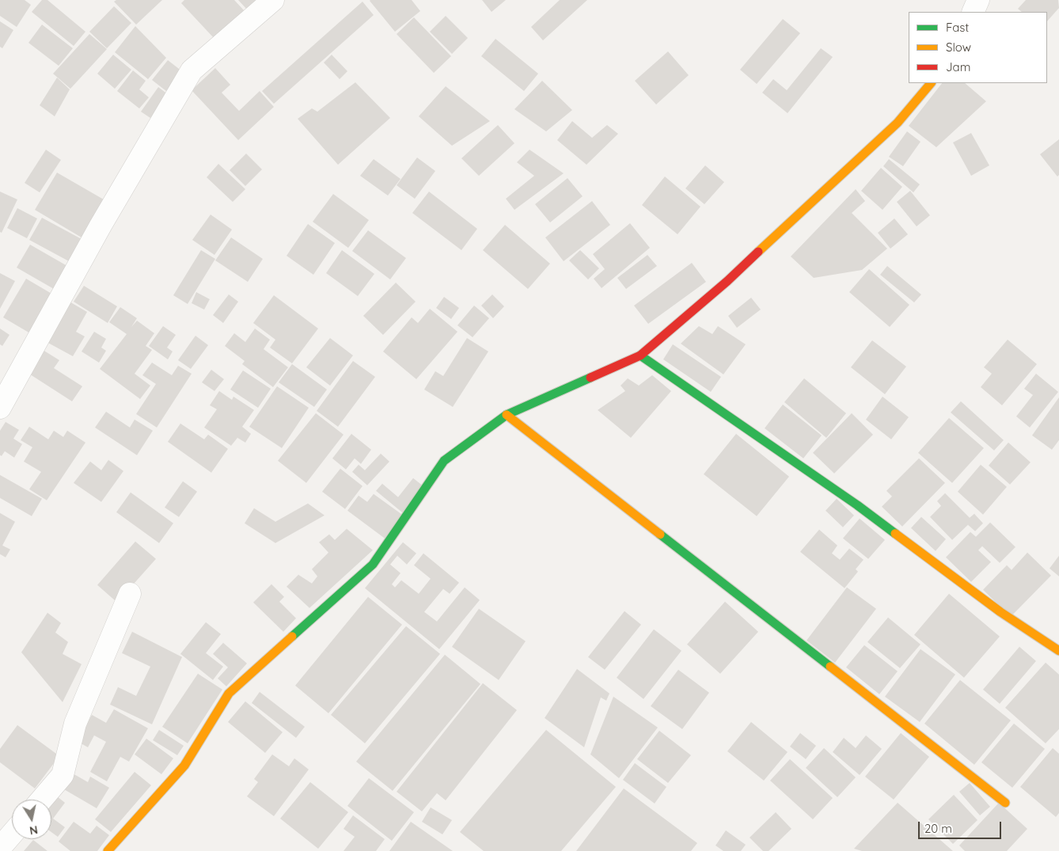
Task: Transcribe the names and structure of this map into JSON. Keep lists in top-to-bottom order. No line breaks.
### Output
{"legend":["Fast","Slow","Jam"],"scale_bar":"20 m","north":"bottom"}
